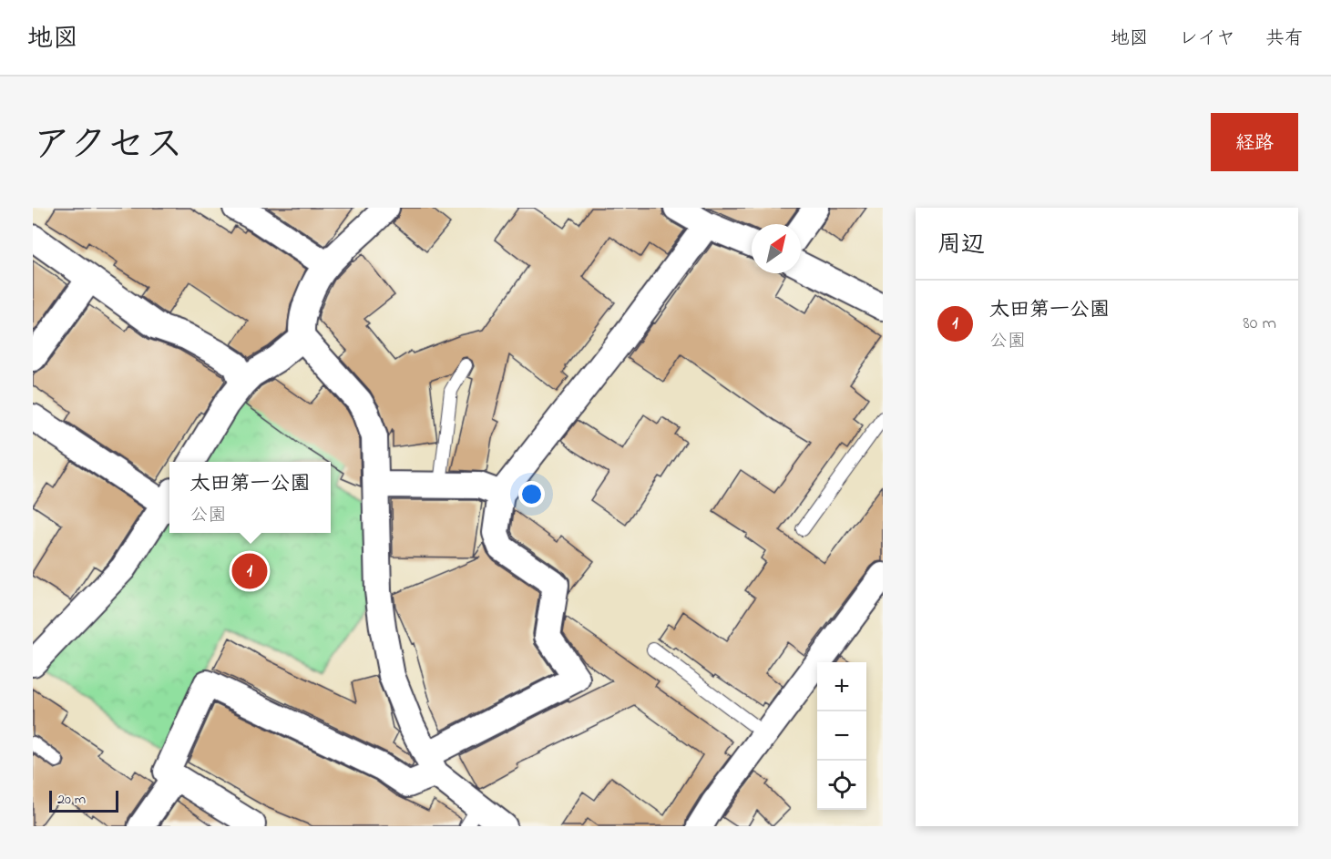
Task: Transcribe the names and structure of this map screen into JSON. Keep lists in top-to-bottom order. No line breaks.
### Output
{"scale_bar":"20 m","north":"top right","page":{"header":"地図","nav":["地図","レイヤ","共有"],"title":"アクセス","buttons":"経路","heading":"周辺","list":[{"mark":"1","name":"太田第一公園","note":"公園","value":"80 m"}],"popup":["太田第一公園","公園"],"pins":"1","map_buttons":["+","−"],"scale":"20 m"}}
